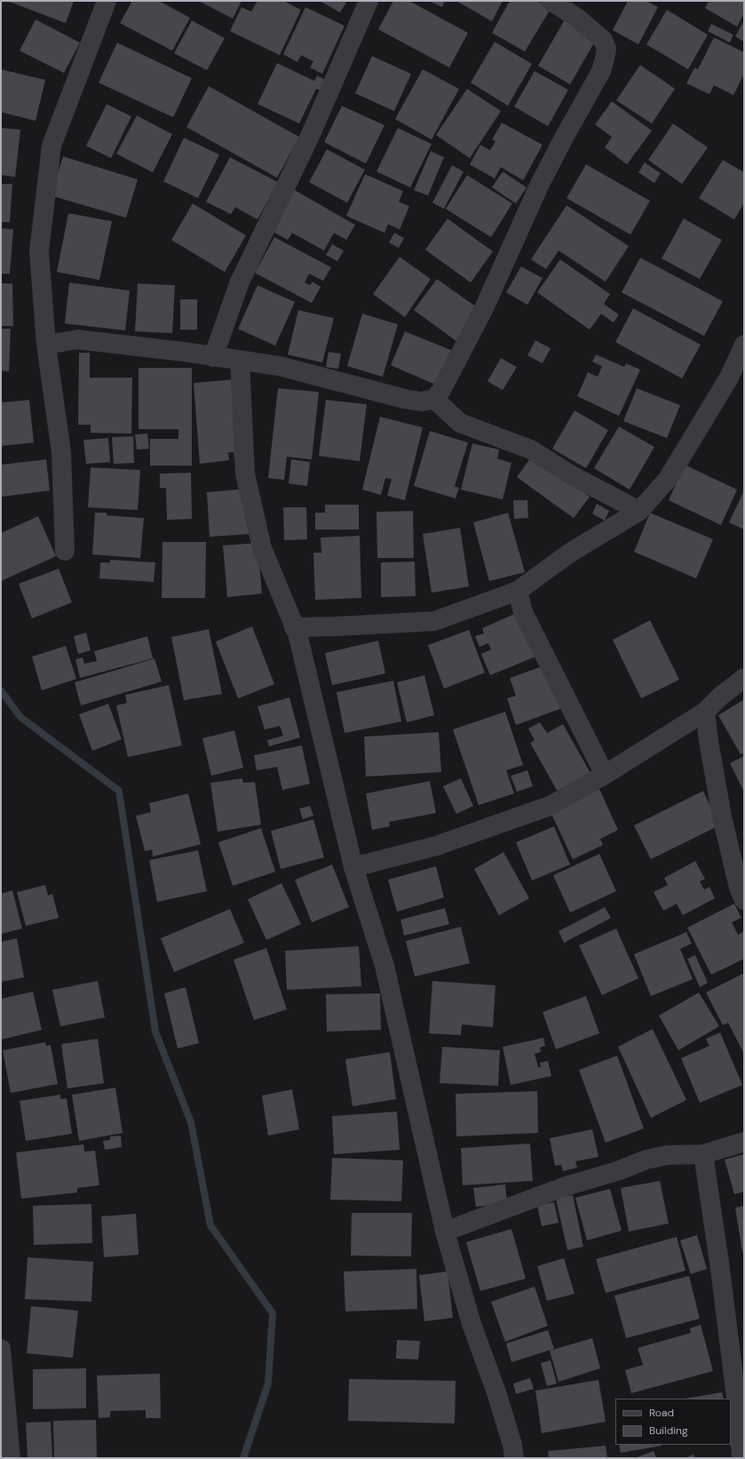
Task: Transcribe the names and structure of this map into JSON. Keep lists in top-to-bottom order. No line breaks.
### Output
{"legend":["Road","Building"]}
